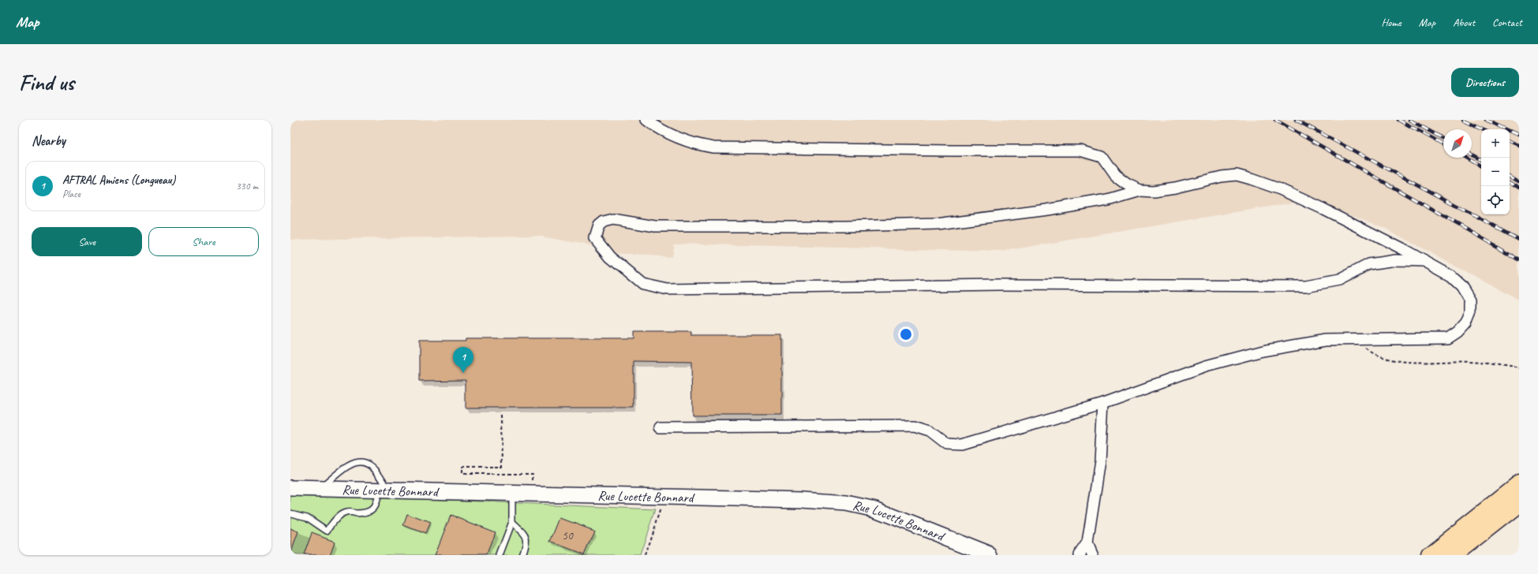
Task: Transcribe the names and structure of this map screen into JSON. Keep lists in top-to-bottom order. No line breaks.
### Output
{"streets":{"street":["Rue Lucette Bonnard"]},"house_numbers":["50"],"north":"top right","page":{"header":"Map","nav":["Home","Map","About","Contact"],"buttons":["Directions",["Save","Share"]],"title":"Find us","heading":"Nearby","map_buttons":["+","−"],"list":[{"mark":"1","name":"AFTRAL Amiens (Longueau)","note":"Place","value":"330 m"}],"pins":"1"}}
